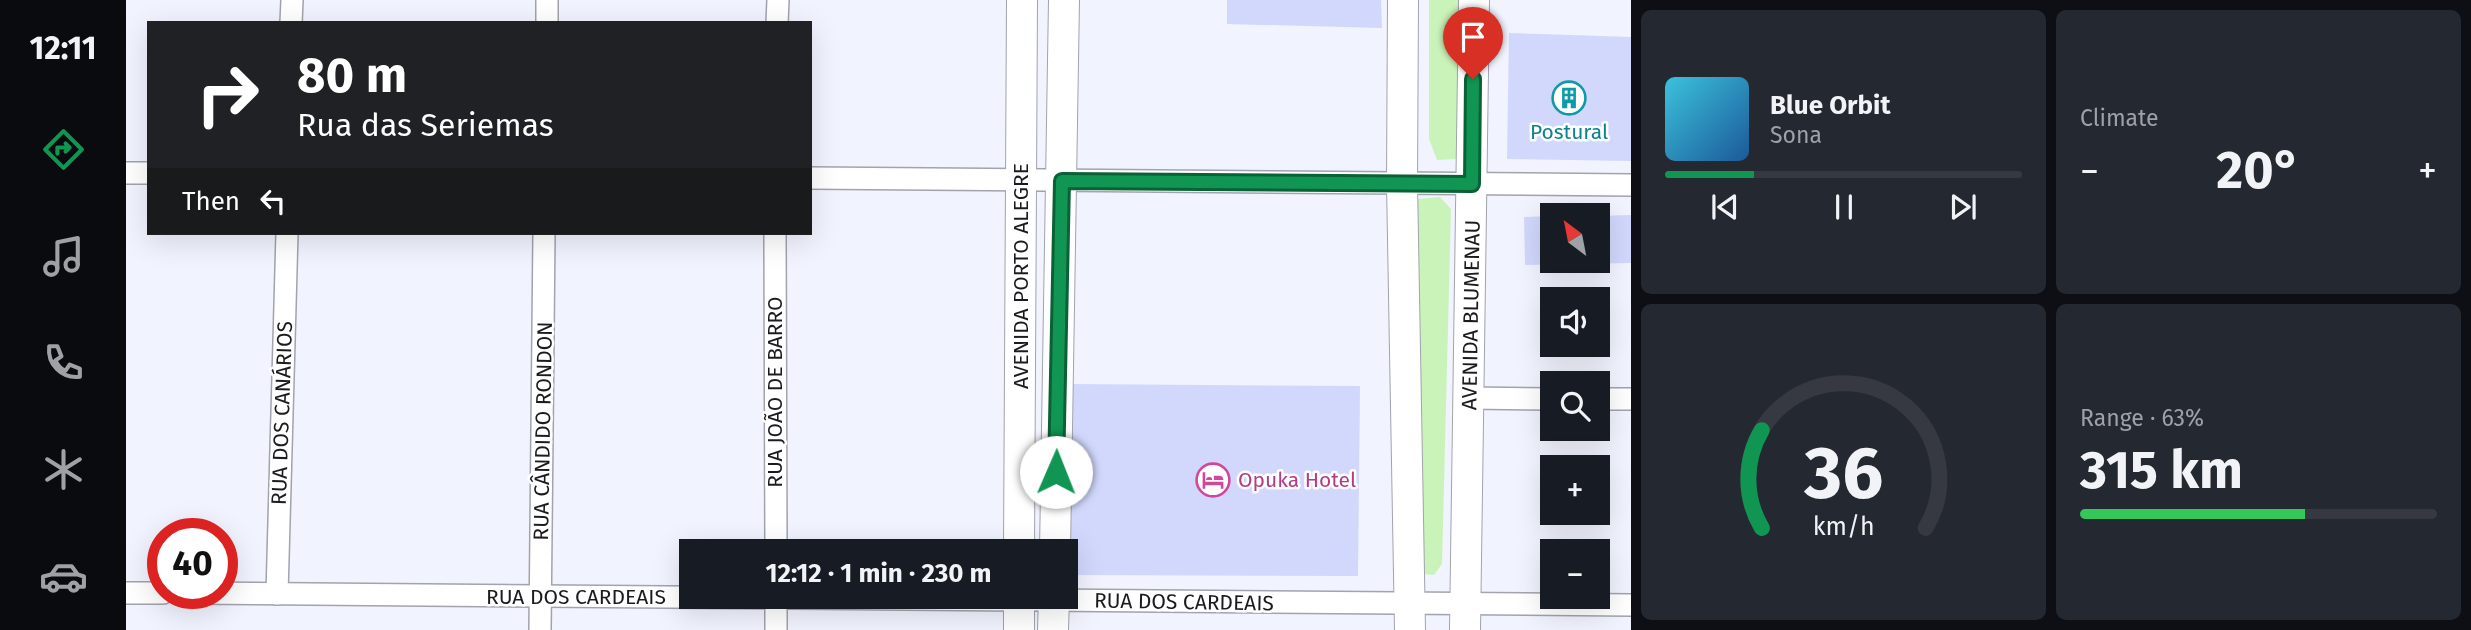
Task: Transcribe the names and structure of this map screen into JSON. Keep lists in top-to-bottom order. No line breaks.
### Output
{"streets":{"main road":["AVENIDA PORTO ALEGRE","AVENIDA BLUMENAU"],"street":["RUA JOÃO DE BARRO","RUA DOS CANÁRIOS","RUA CÂNDIDO RONDON","RUA DOS CARDEAIS"]},"crossings":[["AVENIDA BLUMENAU","RUA DOS CARDEAIS"],["RUA DOS CANÁRIOS","RUA DOS CARDEAIS"],["RUA CÂNDIDO RONDON","RUA DOS CARDEAIS"]],"places":{"building":["Postural"],"hotel":["Opuka Hotel"]},"north":"top left","page":{"tabs":"12:11","tile":["Climate",["Range · 63%","315 km"]],"turn":["80 m","Rua das Seriemas"],"song":["Blue Orbit","Sona"],"heat":["−","20°","+"],"then":"Then","map_buttons":["+","−"],"limit":"40","trip":"12:12 · 1 min · 230 m","gauge":["36","km/h"]}}
